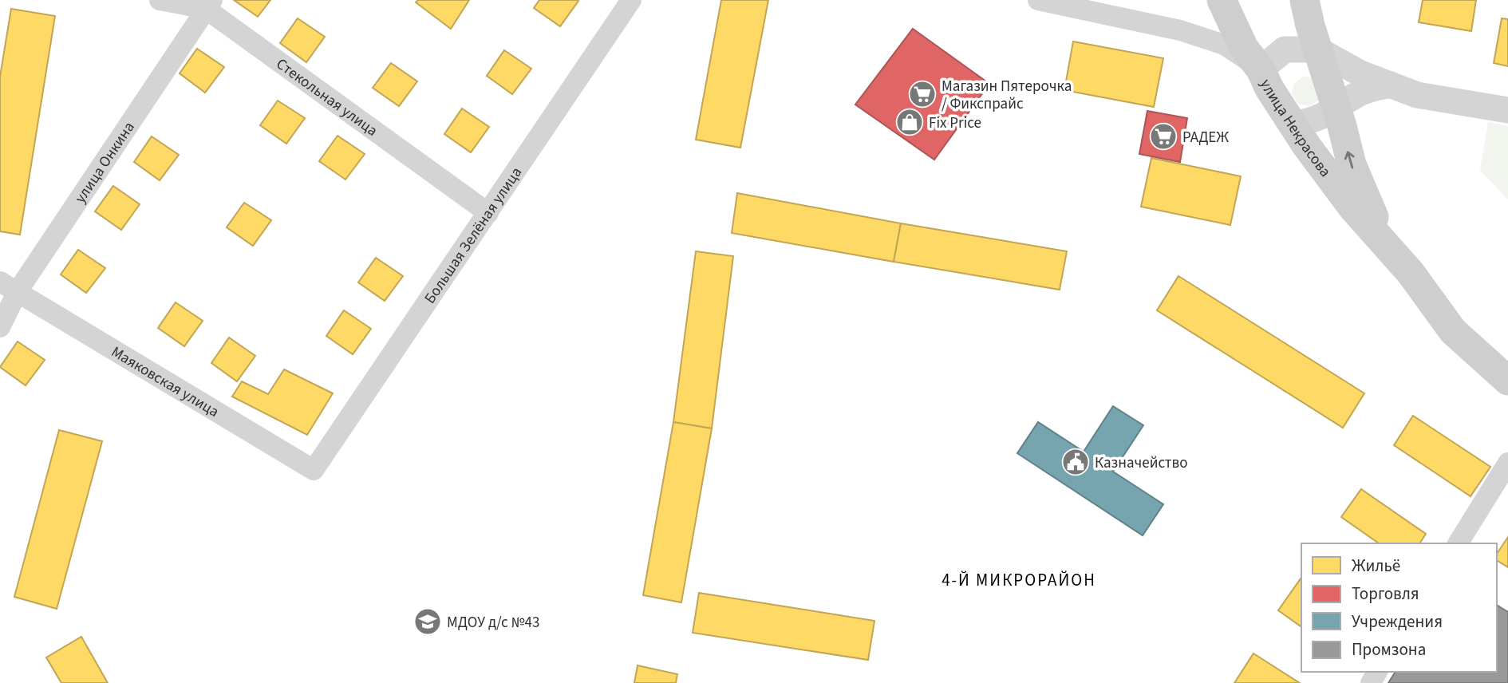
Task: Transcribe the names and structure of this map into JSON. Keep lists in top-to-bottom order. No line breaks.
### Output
{"streets":{"main road":["улица Некрасова"],"street":["Стекольная улица","улица Онкина","Большая Зелёная улица","Маяковская улица"]},"crossings":[["Стекольная улица","улица Онкина"],["Стекольная улица","Большая Зелёная улица"],["улица Онкина","Маяковская улица"],["Большая Зелёная улица","Маяковская улица"]],"districts":["4-Й МИКРОРАЙОН"],"places":{"supermarket":["Магазин Пятерочка / Фикспрайс","РАДЕЖ"],"shop":["Fix Price"],"public building":["Казначейство"],"school or university":["МДОУ д/с №43"]},"legend":["Жильё","Торговля","Учреждения","Промзона"]}
